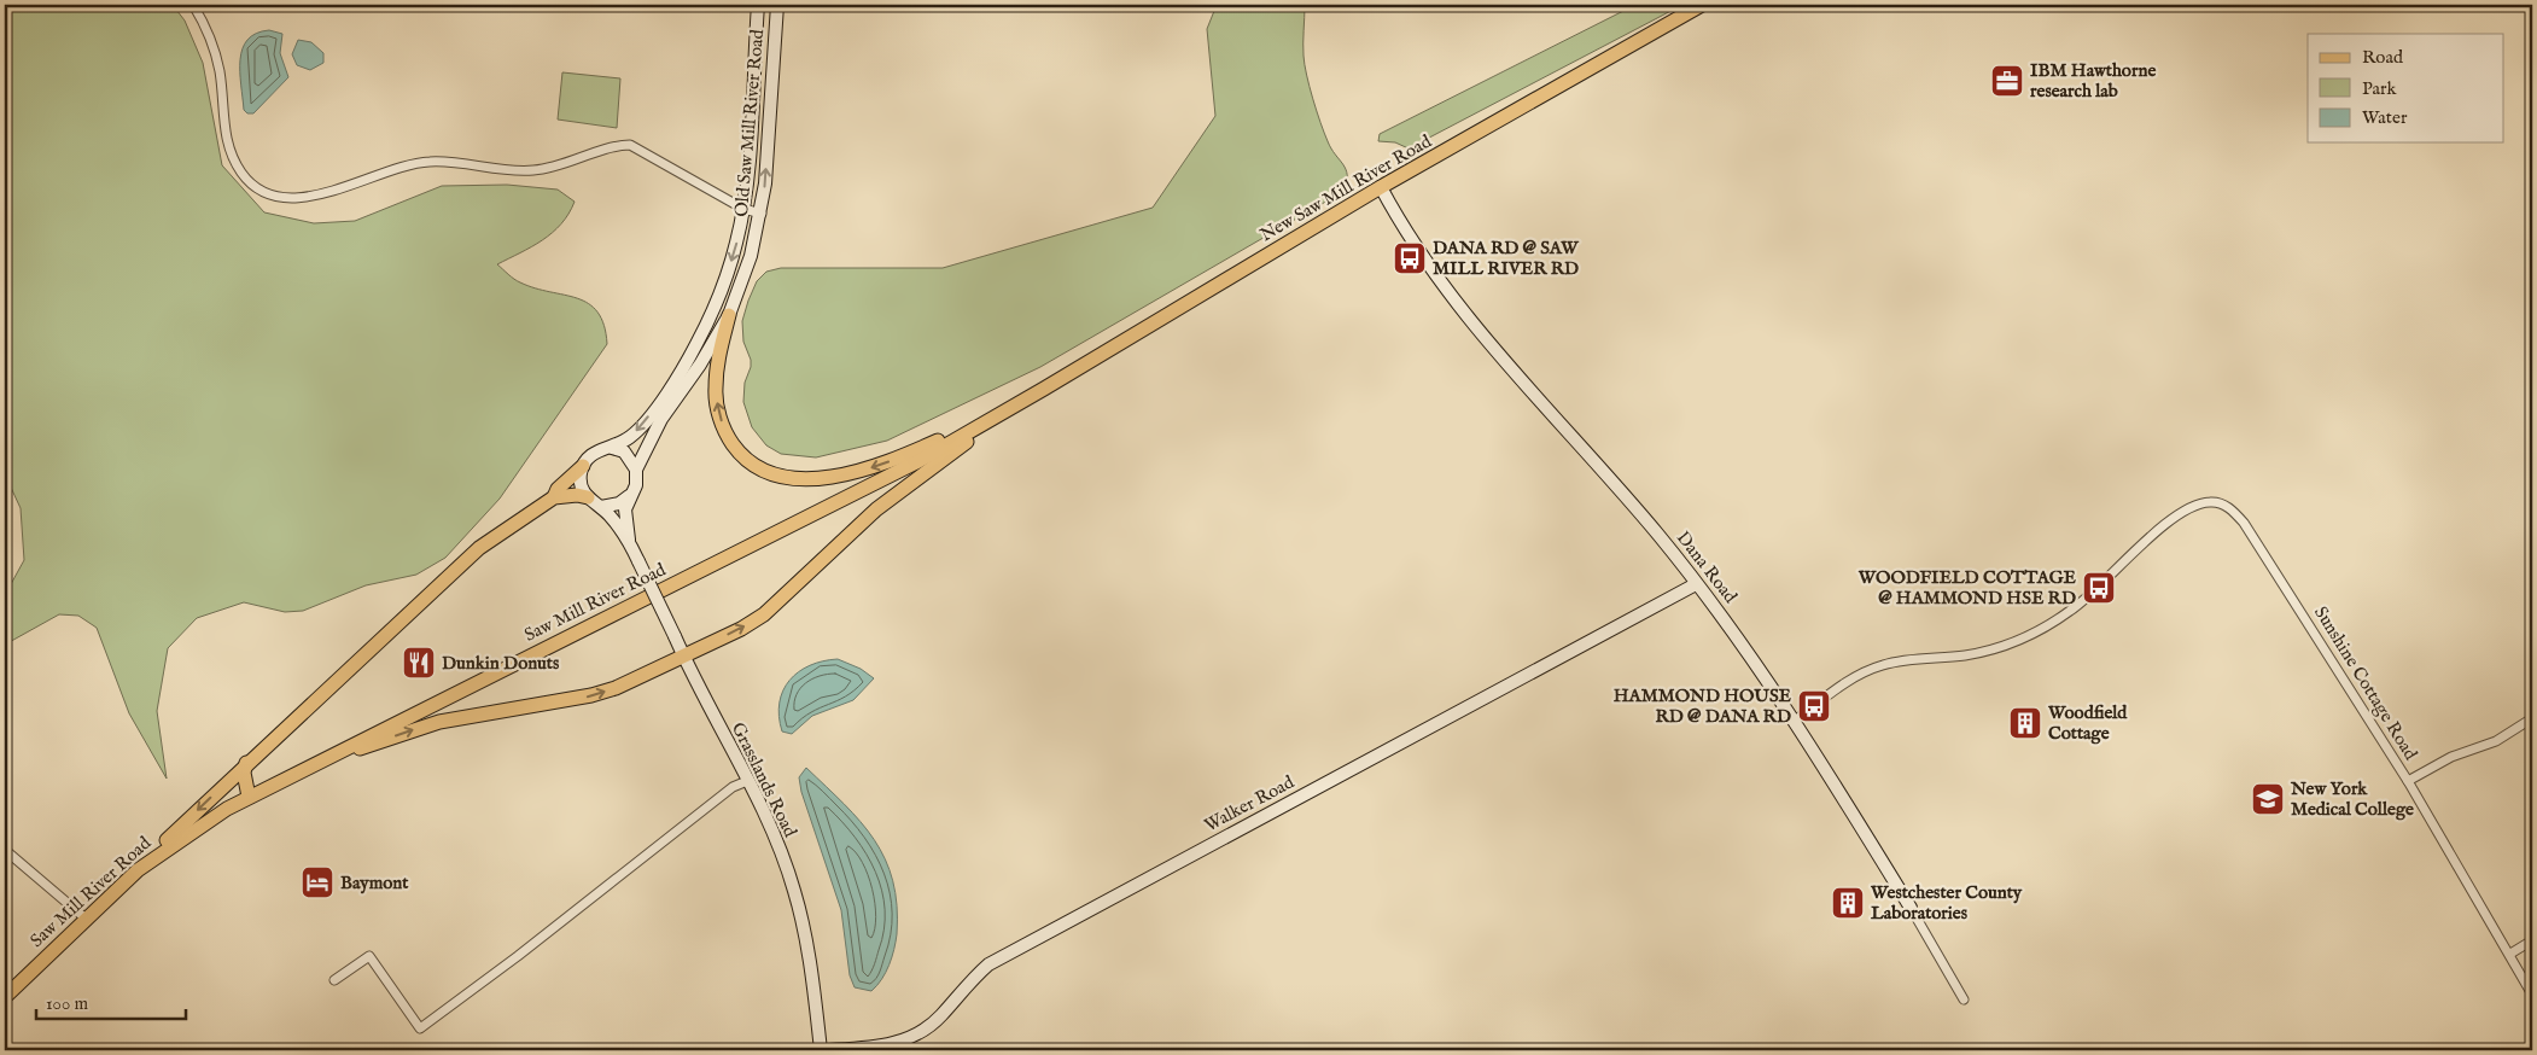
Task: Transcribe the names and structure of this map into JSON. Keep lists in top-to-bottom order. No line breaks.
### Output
{"streets":{"main road":["New Saw Mill River Road","Saw Mill River Road"],"street":["Old Saw Mill River Road","Dana Road","Sunshine Cottage Road","Grasslands Road","Walker Road"]},"crossings":[["Old Saw Mill River Road","Grasslands Road"],["New Saw Mill River Road","Dana Road"],["New Saw Mill River Road","Saw Mill River Road"],["Dana Road","Sunshine Cottage Road"],["Dana Road","Walker Road"]],"places":{"office":["IBM Hawthorne research lab"],"bus stop":["DANA RD @ SAW MILL RIVER RD","WOODFIELD COTTAGE @ HAMMOND HSE RD","HAMMOND HOUSE RD @ DANA RD"],"restaurant":["Dunkin Donuts"],"building":["Woodfield Cottage","Westchester County Laboratories"],"school or university":["New York Medical College"],"hotel":["Baymont"]},"legend":["Road","Park","Water"],"scale_bar":"100 m"}
